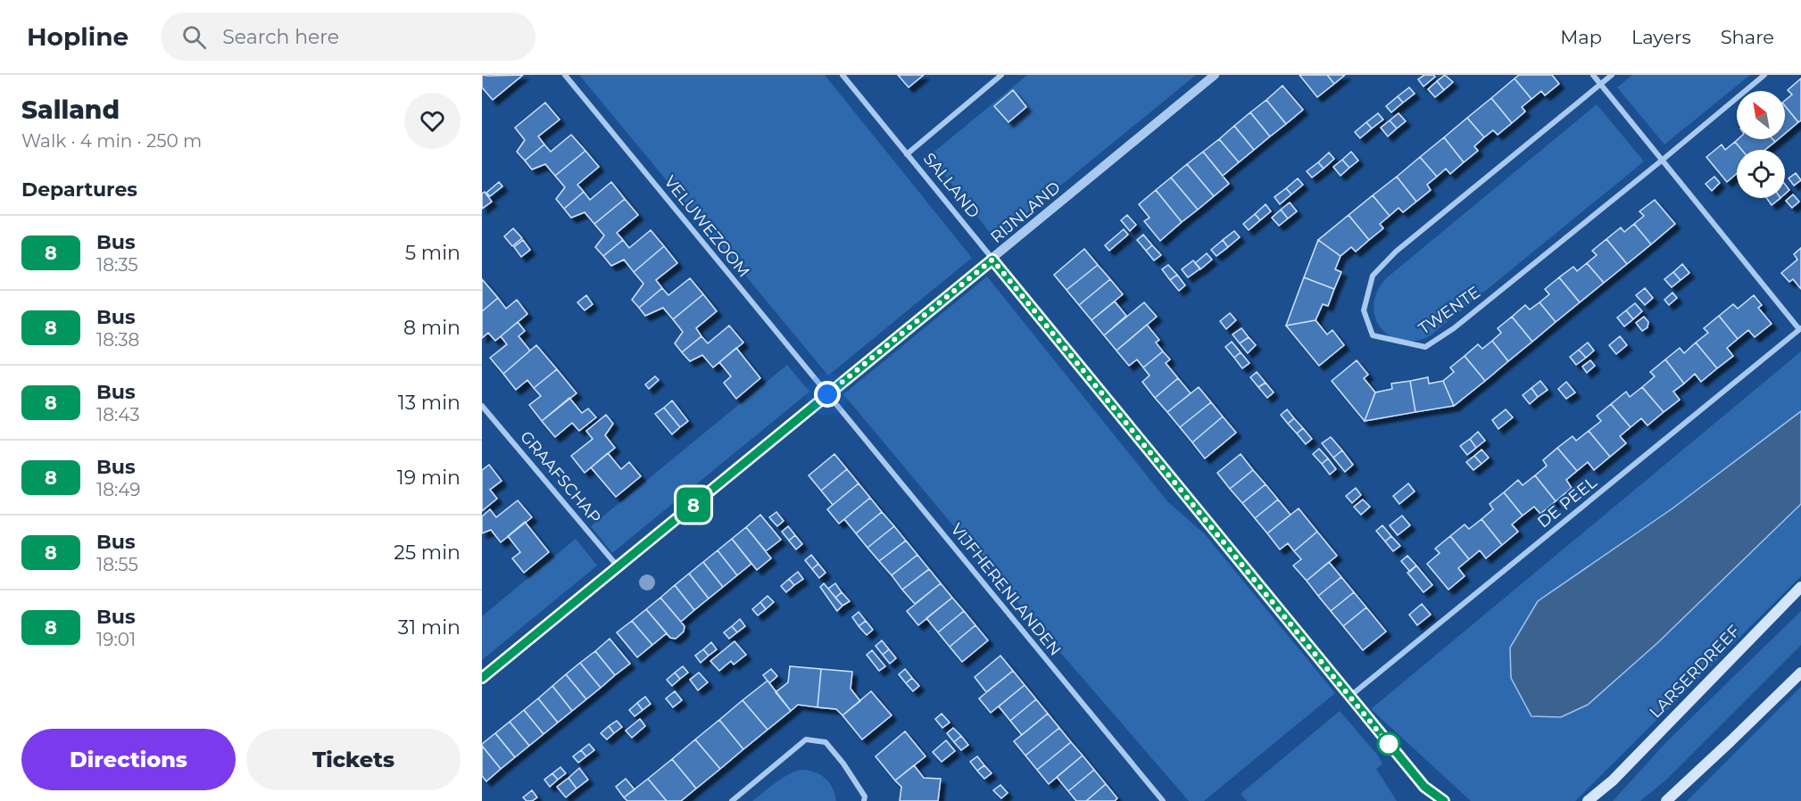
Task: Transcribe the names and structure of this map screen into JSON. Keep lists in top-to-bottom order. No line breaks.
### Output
{"streets":{"main road":["LARSERDREEF"],"street":["SALLAND","RIJNLAND","VELUWEZOOM","TWENTE","GRAAFSCHAP","DE PEEL","VIJFHERENLANDEN"]},"crossings":[["SALLAND","RIJNLAND"],["SALLAND","DE PEEL"],["RIJNLAND","VELUWEZOOM"],["RIJNLAND","GRAAFSCHAP"],["RIJNLAND","VIJFHERENLANDEN"],["VELUWEZOOM","VIJFHERENLANDEN"]],"lines":["bus line 8"],"north":"top left","page":{"header":"Hopline","search":"Search here","nav":["Map","Layers","Share"],"heading":[["Salland","Walk · 4 min · 250 m"],"Departures"],"on_map":"8","list":[{"mark":"8","name":"Bus","note":"18:35","value":"5 min"},{"mark":"8","name":"Bus","note":"18:38","value":"8 min"},{"mark":"8","name":"Bus","note":"18:43","value":"13 min"},{"mark":"8","name":"Bus","note":"18:49","value":"19 min"},{"mark":"8","name":"Bus","note":"18:55","value":"25 min"},{"mark":"8","name":"Bus","note":"19:01","value":"31 min"}],"buttons":["Directions","Tickets"]}}
